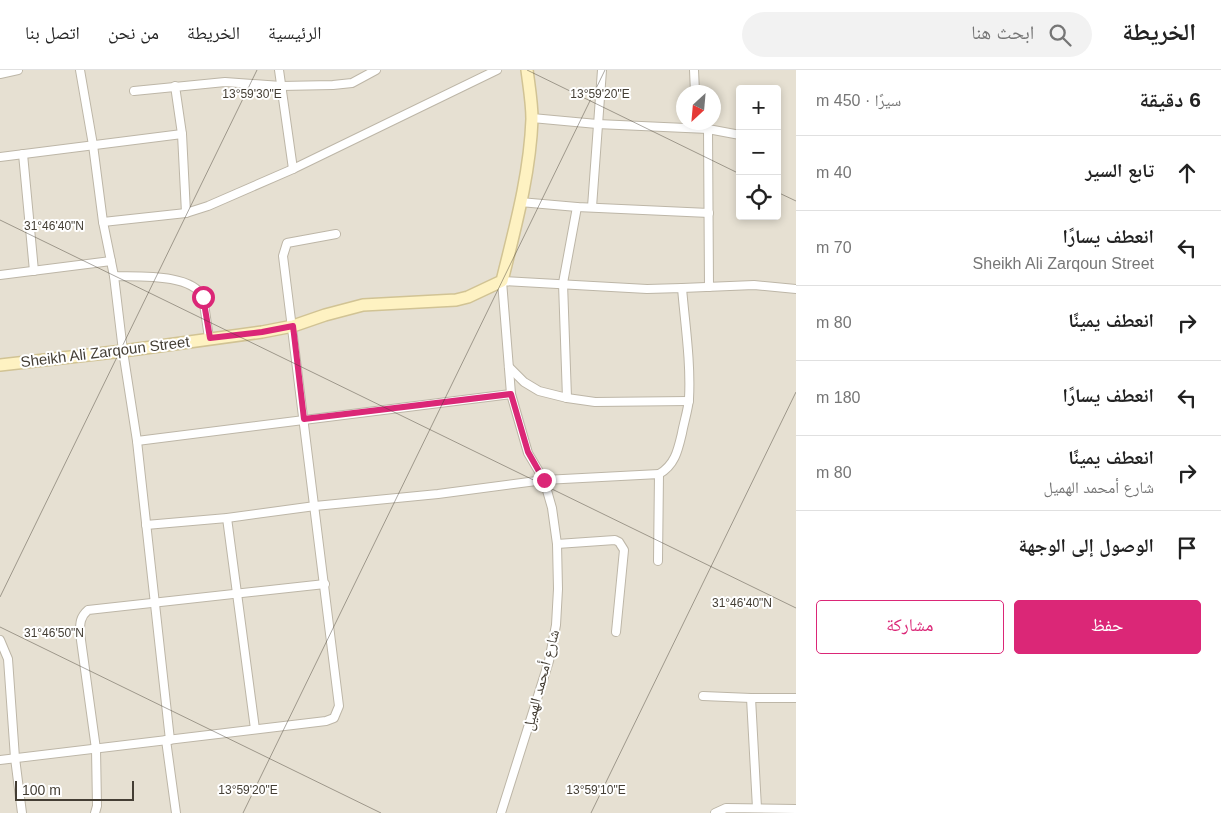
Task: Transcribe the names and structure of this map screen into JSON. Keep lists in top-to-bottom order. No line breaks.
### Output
{"streets":{"main road":["Sheikh Ali Zarqoun Street"],"street":["شارع أمحمد الهميل"]},"crossings":[["Sheikh Ali Zarqoun Street","شارع أمحمد الهميل"]],"scale_bar":"100 m","north":"bottom left","page":{"header":"الخريطة","search":"ابحث هنا","nav":["الرئيسية","الخريطة","من نحن","اتصل بنا"],"heading":["6 دقيقة","سيرًا · 450 m"],"map_buttons":["+","−"],"list":[["تابع السير","40 m"],["انعطف يسارًا","Sheikh Ali Zarqoun Street","70 m"],["انعطف يمينًا","80 m"],["انعطف يسارًا","180 m"],["انعطف يمينًا","شارع أمحمد الهميل","80 m"],"الوصول إلى الوجهة"],"buttons":["حفظ","مشاركة"],"scale":"100 m"},"coordinates":["13°59'30\"E","13°59'20\"E","31°46'40\"N","31°46'50\"N","13°59'10\"E"]}
